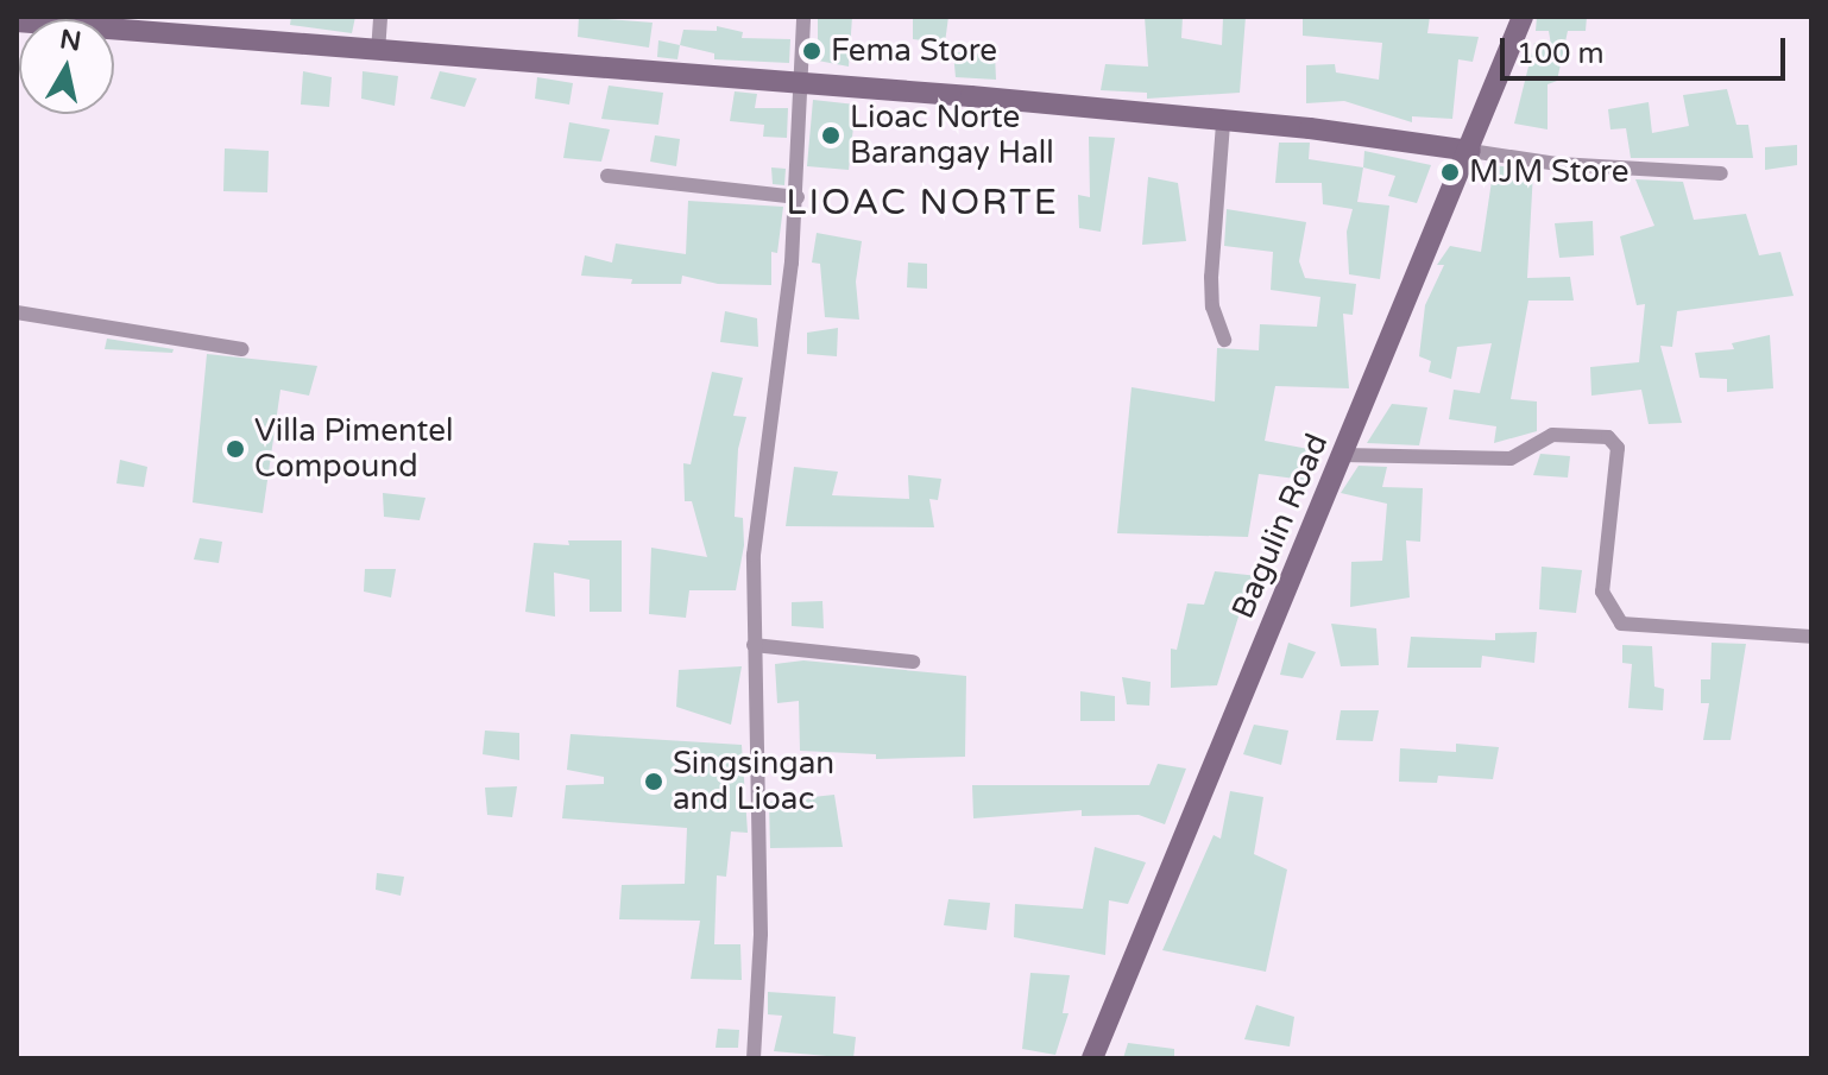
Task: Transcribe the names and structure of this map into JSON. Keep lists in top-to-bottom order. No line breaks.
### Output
{"streets":{"street":["Bagulin Road"]},"districts":["LIOAC NORTE"],"places":["Fema Store","Lioac Norte Barangay Hall","MJM Store","Villa Pimentel Compound","Singsingan and Lioac"],"scale_bar":"100 m","north":"top"}
